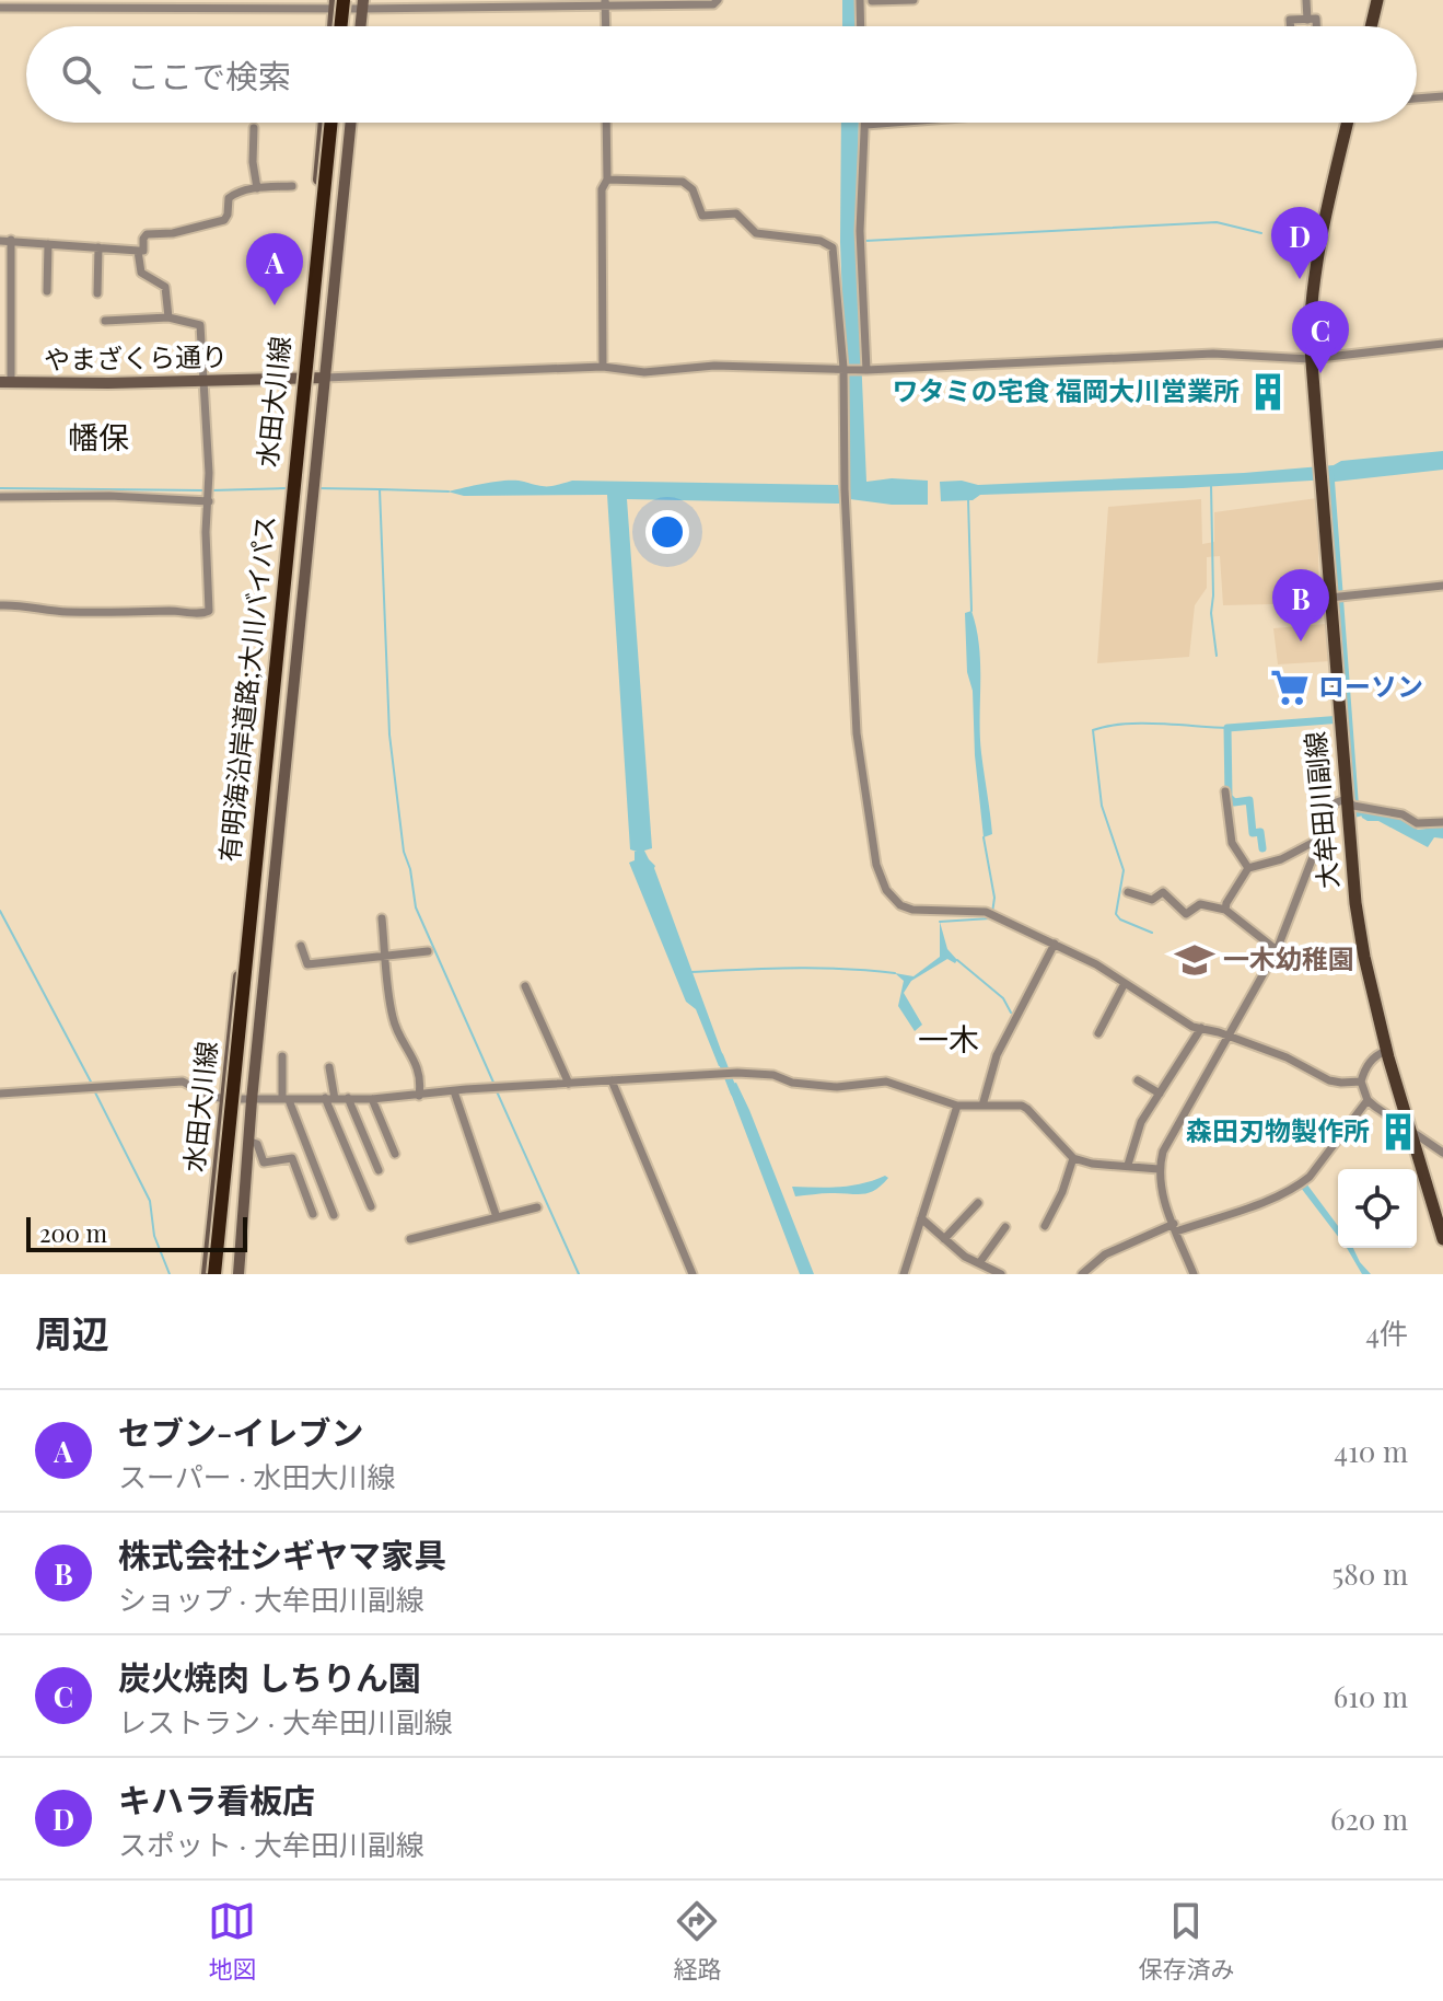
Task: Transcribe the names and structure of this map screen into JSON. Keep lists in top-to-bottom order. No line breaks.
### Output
{"streets":{"highway":["有明海沿岸道路;大川バイパス"],"main road":["やまざくら通り","水田大川線","大牟田川副線"]},"crossings":[["やまざくら通り","水田大川線"]],"districts":["幡保","一木"],"places":{"building":["ワタミの宅食 福岡大川営業所","森田刃物製作所"],"supermarket":["ローソン"],"school or university":["一木幼稚園"]},"scale_bar":"200 m","page":{"search":"ここで検索","pins":["D","A","C","B"],"scale":"200 m","heading":["周辺","4件"],"list":[{"mark":"A","name":"セブン-イレブン","note":"スーパー · 水田大川線","value":"410 m"},{"mark":"B","name":"株式会社シギヤマ家具","note":"ショップ · 大牟田川副線","value":"580 m"},{"mark":"C","name":"炭火焼肉 しちりん園","note":"レストラン · 大牟田川副線","value":"610 m"},{"mark":"D","name":"キハラ看板店","note":"スポット · 大牟田川副線","value":"620 m"}],"nav":["地図","経路","保存済み"]}}
